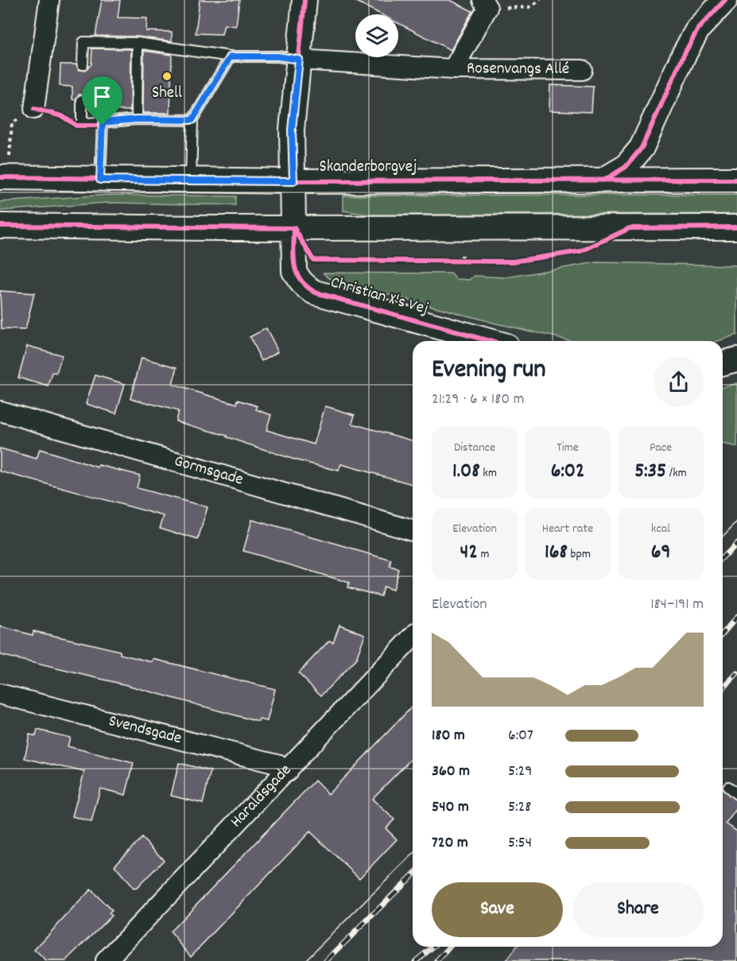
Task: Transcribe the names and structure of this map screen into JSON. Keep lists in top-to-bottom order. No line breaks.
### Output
{"streets":{"street":["Rosenvangs Allé","Skanderborgvej","Christian X's Vej","Gormsgade","Svendsgade","Haraldsgade"]},"crossings":[["Skanderborgvej","Christian X's Vej"],["Svendsgade","Haraldsgade"]],"places":["Shell"],"page":{"heading":["Evening run","21:29 · 6 × 180 m"],"stats":[["Distance","1.08 km"],["Time","6:02"],["Pace","5:35 /km"],["Elevation","42 m"],["Heart rate","168 bpm"],["kcal","69"]],"chart":["Elevation","184–191 m"],"list":[{"name":"180 m","note":"6:07"},{"name":"360 m","note":"5:29"},{"name":"540 m","note":"5:28"},{"name":"720 m","note":"5:54"}],"buttons":["Save","Share"]}}
